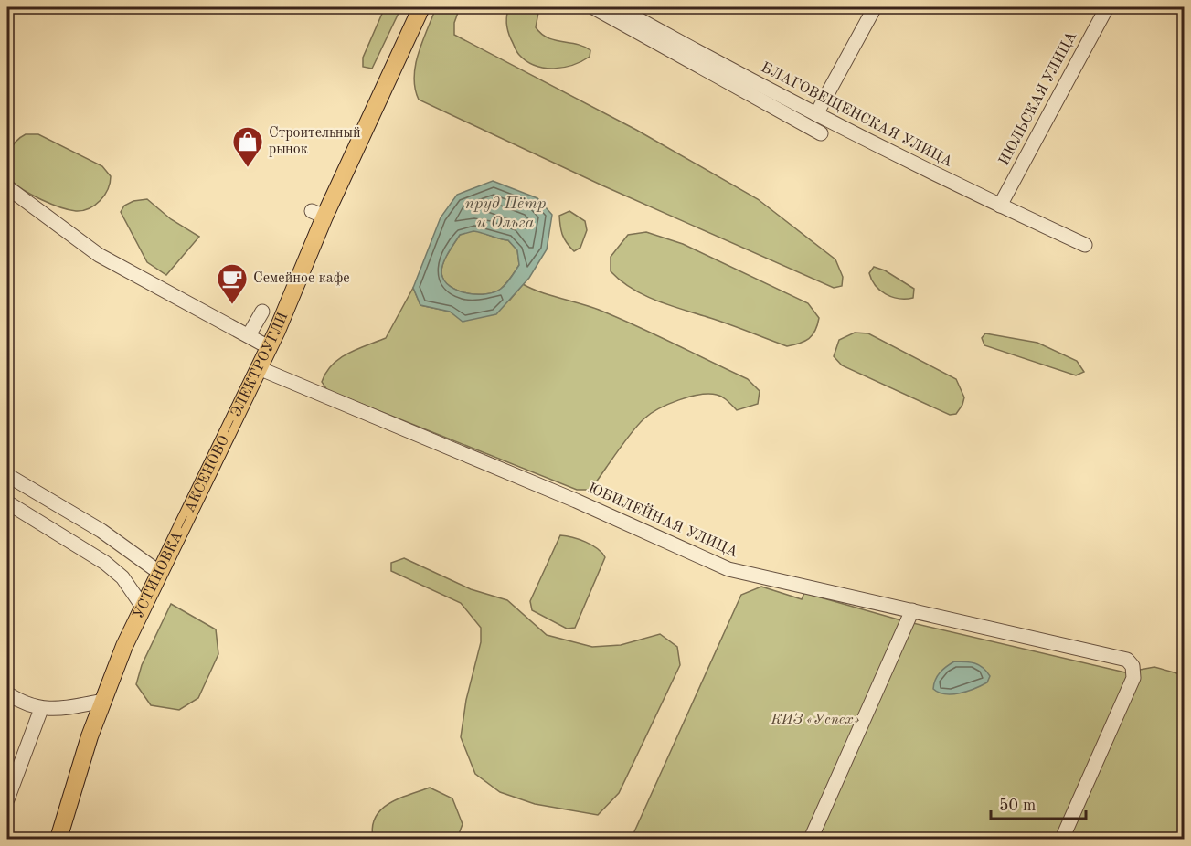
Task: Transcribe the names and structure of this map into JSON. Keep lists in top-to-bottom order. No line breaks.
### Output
{"streets":{"main road":["УСТИНОВКА — АКСЕНОВО — ЭЛЕКТРОУГЛИ"],"street":["ИЮЛЬСКАЯ УЛИЦА","БЛАГОВЕЩЕНСКАЯ УЛИЦА","ЮБИЛЕЙНАЯ УЛИЦА"]},"crossings":[["ИЮЛЬСКАЯ УЛИЦА","БЛАГОВЕЩЕНСКАЯ УЛИЦА"],["УСТИНОВКА — АКСЕНОВО — ЭЛЕКТРОУГЛИ","ЮБИЛЕЙНАЯ УЛИЦА"]],"water":["пруд Пётр и Ольга"],"parks":["КИЗ «Успех»"],"places":{"shop":["Строительный рынок"],"cafe":["Семейное кафе"]},"scale_bar":"50 m"}
